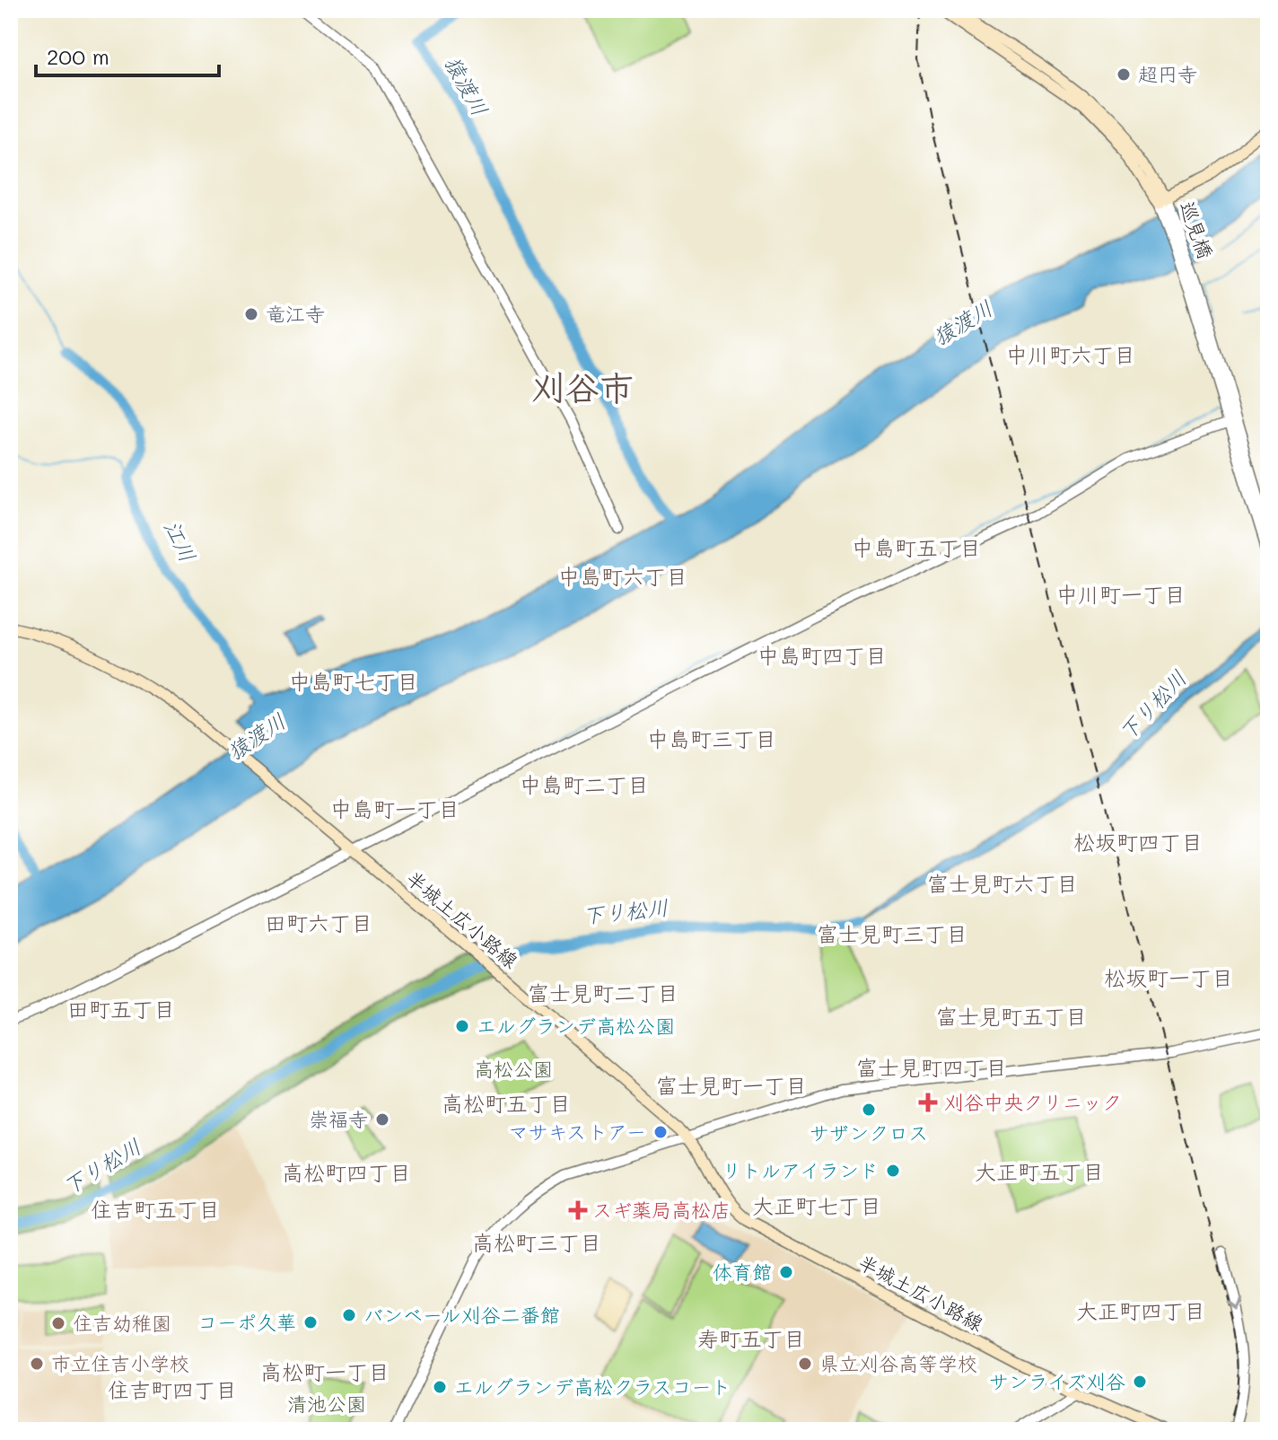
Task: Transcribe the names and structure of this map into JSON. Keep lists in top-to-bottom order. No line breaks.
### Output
{"streets":{"main road":["半城土広小路線"],"street":["巡見橋"]},"districts":["中川町六丁目","刈谷市","中島町五丁目","中島町六丁目","中川町一丁目","中島町四丁目","中島町七丁目","中島町三丁目","中島町二丁目","中島町一丁目","松坂町四丁目","富士見町六丁目","田町六丁目","富士見町三丁目","松坂町一丁目","富士見町二丁目","田町五丁目","富士見町五丁目","富士見町四丁目","富士見町一丁目","高松町五丁目","大正町五丁目","高松町四丁目","大正町七丁目","住吉町五丁目","高松町三丁目","大正町四丁目","寿町五丁目","高松町一丁目","住吉町四丁目"],"water":["猿渡川","江川","下り松川"],"parks":["高松公園","清池公園"],"places":{"other":["超円寺","竜江寺","エルグランデ高松公園","サザンクロス","崇福寺","マサキストアー","リトルアイランド","体育館","バンベール刈谷二番館","コーポ久華","住吉幼稚園","市立住吉小学校","県立刈谷高等学校","サンライズ刈谷","エルグランデ高松クラスコート"],"health":["刈谷中央クリニック","スギ薬局高松店"]},"scale_bar":"200 m"}
